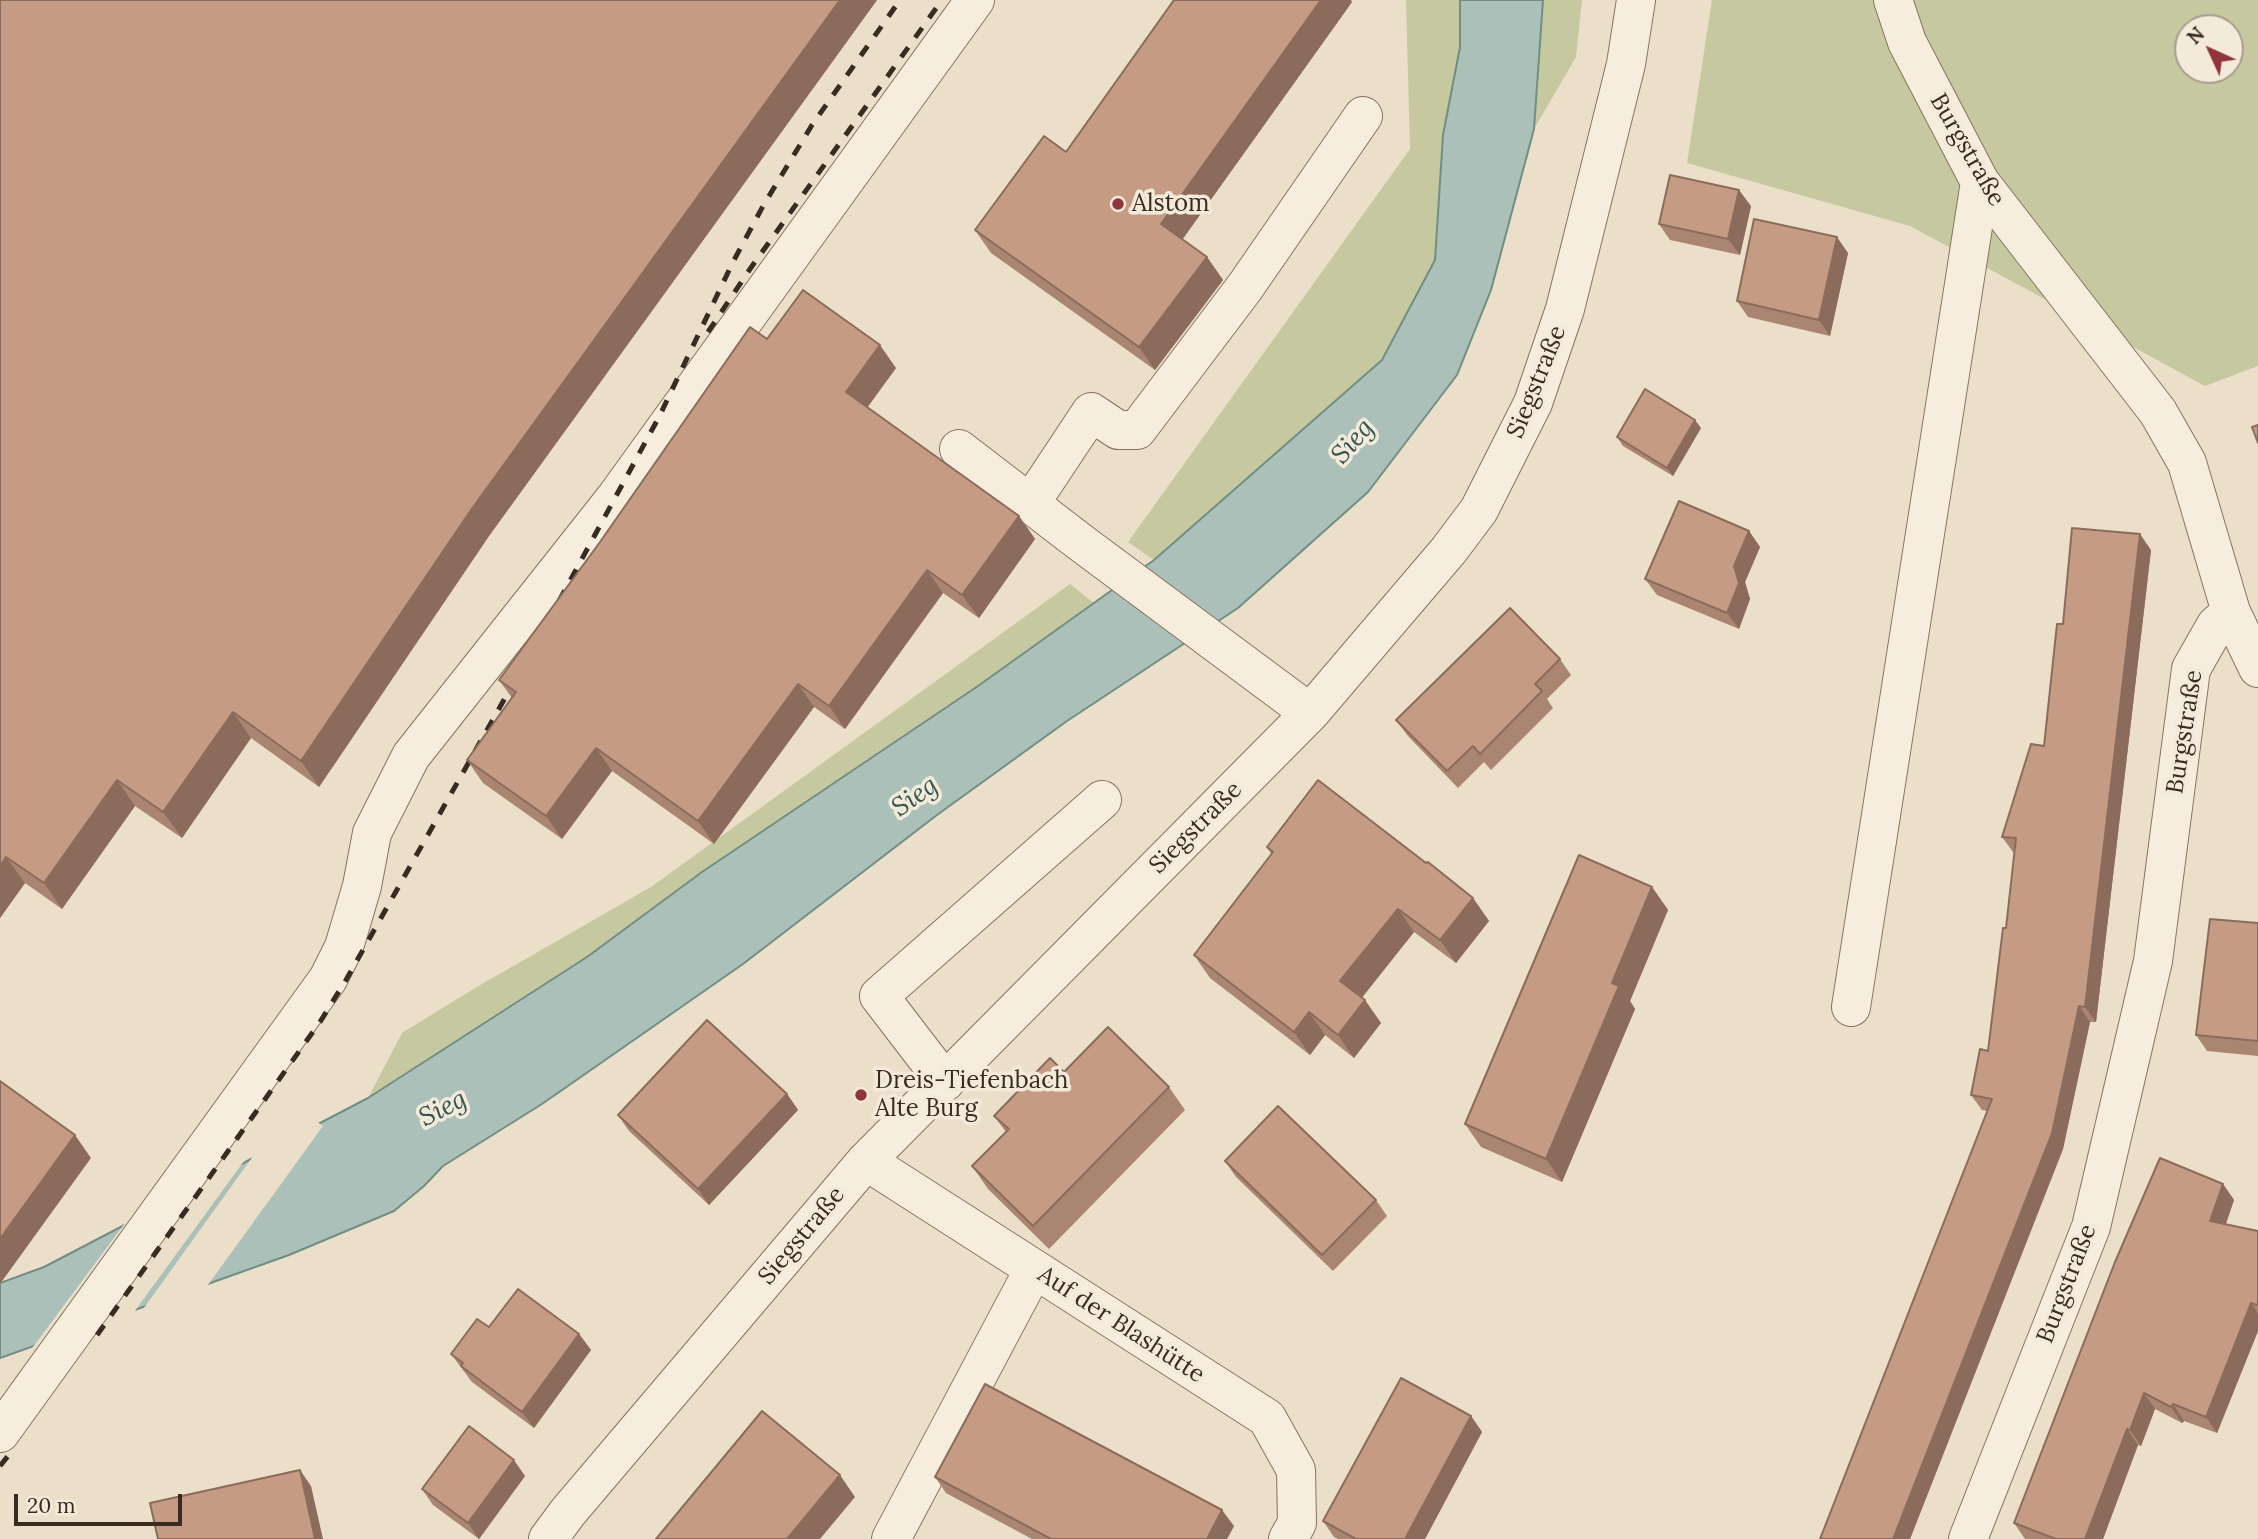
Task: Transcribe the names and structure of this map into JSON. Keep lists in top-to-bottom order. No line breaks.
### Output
{"streets":{"street":["Burgstraße","Siegstraße","Auf der Blashütte"]},"crossings":[["Siegstraße","Auf der Blashütte"]],"water":["Sieg"],"places":["Alstom","Dreis-Tiefenbach Alte Burg"],"scale_bar":"20 m","north":"top left"}
